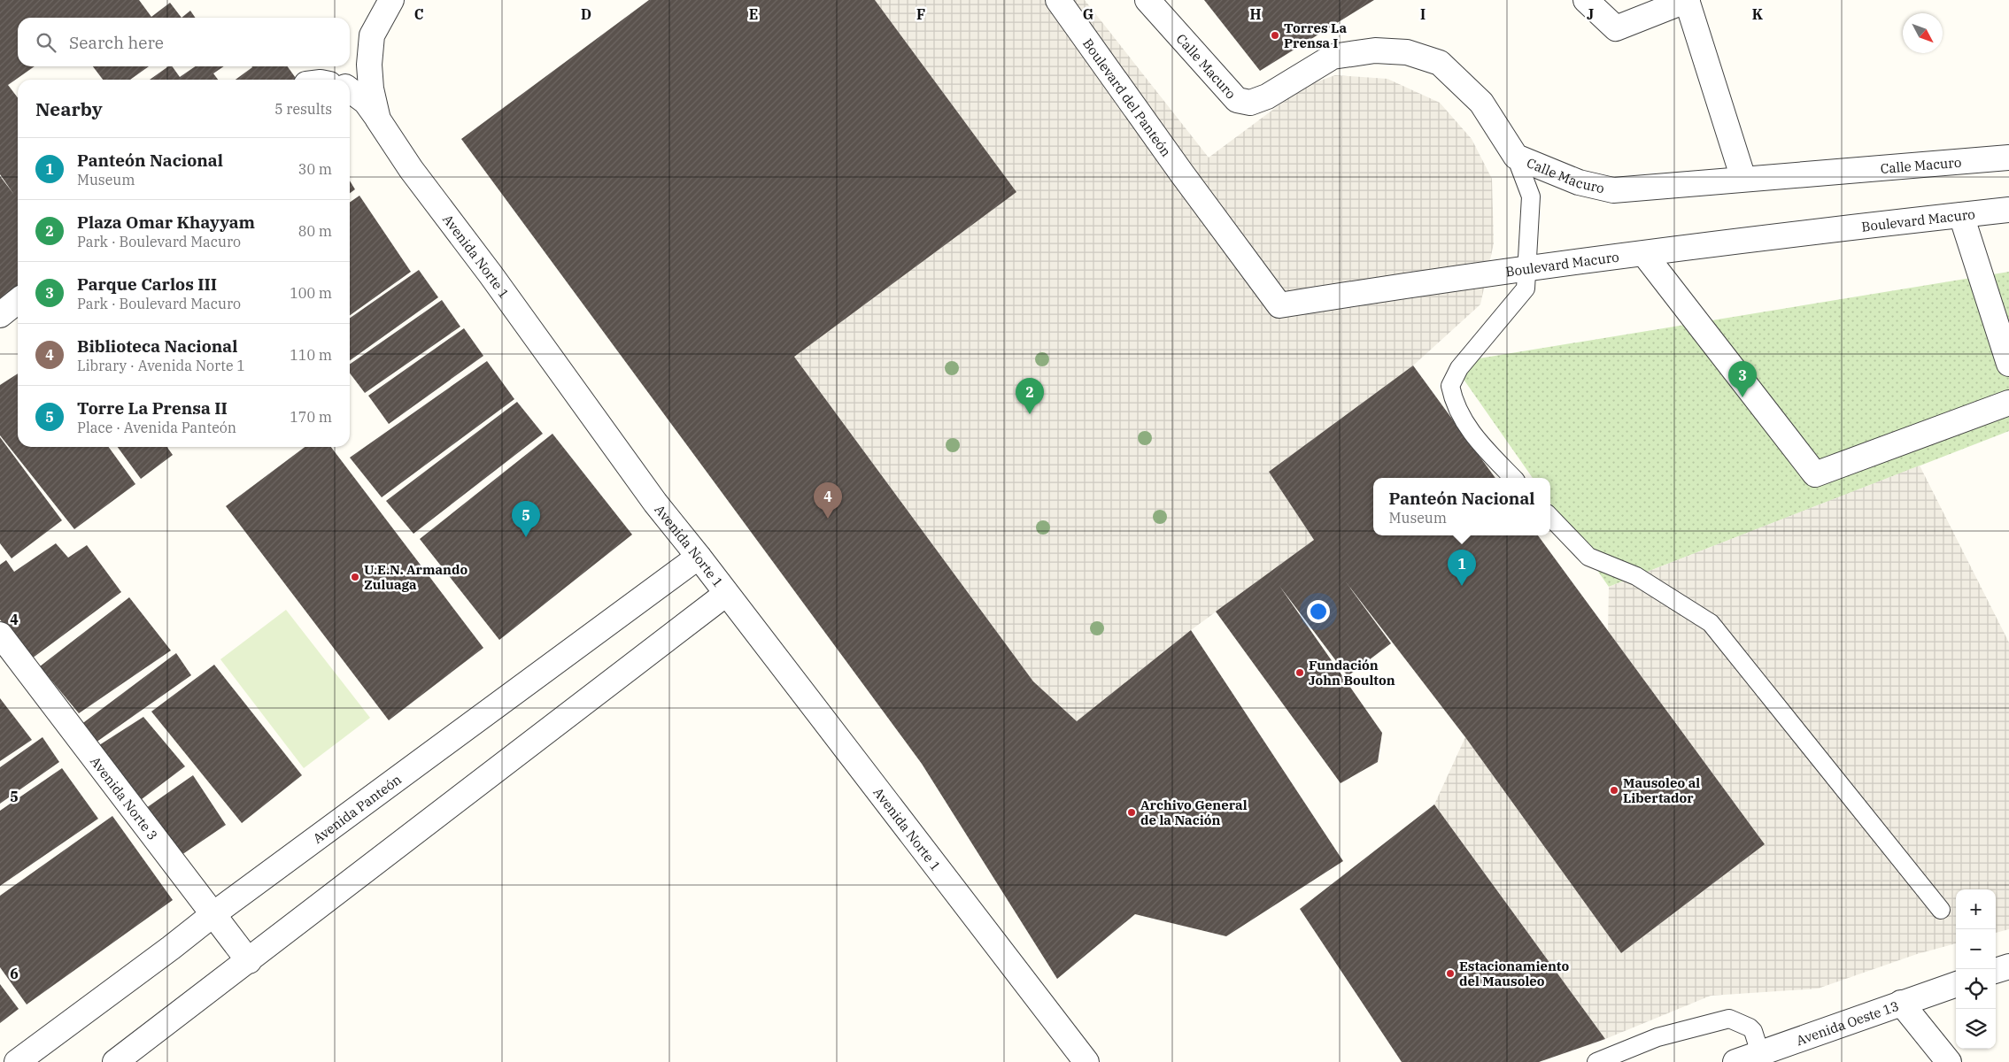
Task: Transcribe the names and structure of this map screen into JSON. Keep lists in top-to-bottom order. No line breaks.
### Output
{"streets":{"street":["Calle Macuro","Boulevard del Panteón","Boulevard Macuro","Avenida Norte 1","Avenida Norte 3","Avenida Panteón","Avenida Oeste 13"]},"crossings":[["Boulevard del Panteón","Boulevard Macuro"],["Avenida Norte 1","Avenida Panteón"],["Avenida Norte 3","Avenida Panteón"]],"places":["Torres La Prensa I","U.E.N. Armando Zuluaga","Fundación John Boulton","Mausoleo al Libertador","Archivo General de la Nación","Estacionamiento del Mausoleo"],"north":"bottom right","page":{"search":"Search here","heading":["Nearby","5 results"],"list":[{"mark":"1","name":"Panteón Nacional","note":"Museum","value":"30 m"},{"mark":"2","name":"Plaza Omar Khayyam","note":"Park · Boulevard Macuro","value":"80 m"},{"mark":"3","name":"Parque Carlos III","note":"Park · Boulevard Macuro","value":"100 m"},{"mark":"4","name":"Biblioteca Nacional","note":"Library · Avenida Norte 1","value":"110 m"},{"mark":"5","name":"Torre La Prensa II","note":"Place · Avenida Panteón","value":"170 m"}],"pins":["3","2","4","5","1"],"popup":["Panteón Nacional","Museum"],"map_buttons":["+","−"]},"grid":{"columns":["C","D","E","F","G","H","I","J","K"],"rows":["4","5","6"]}}
